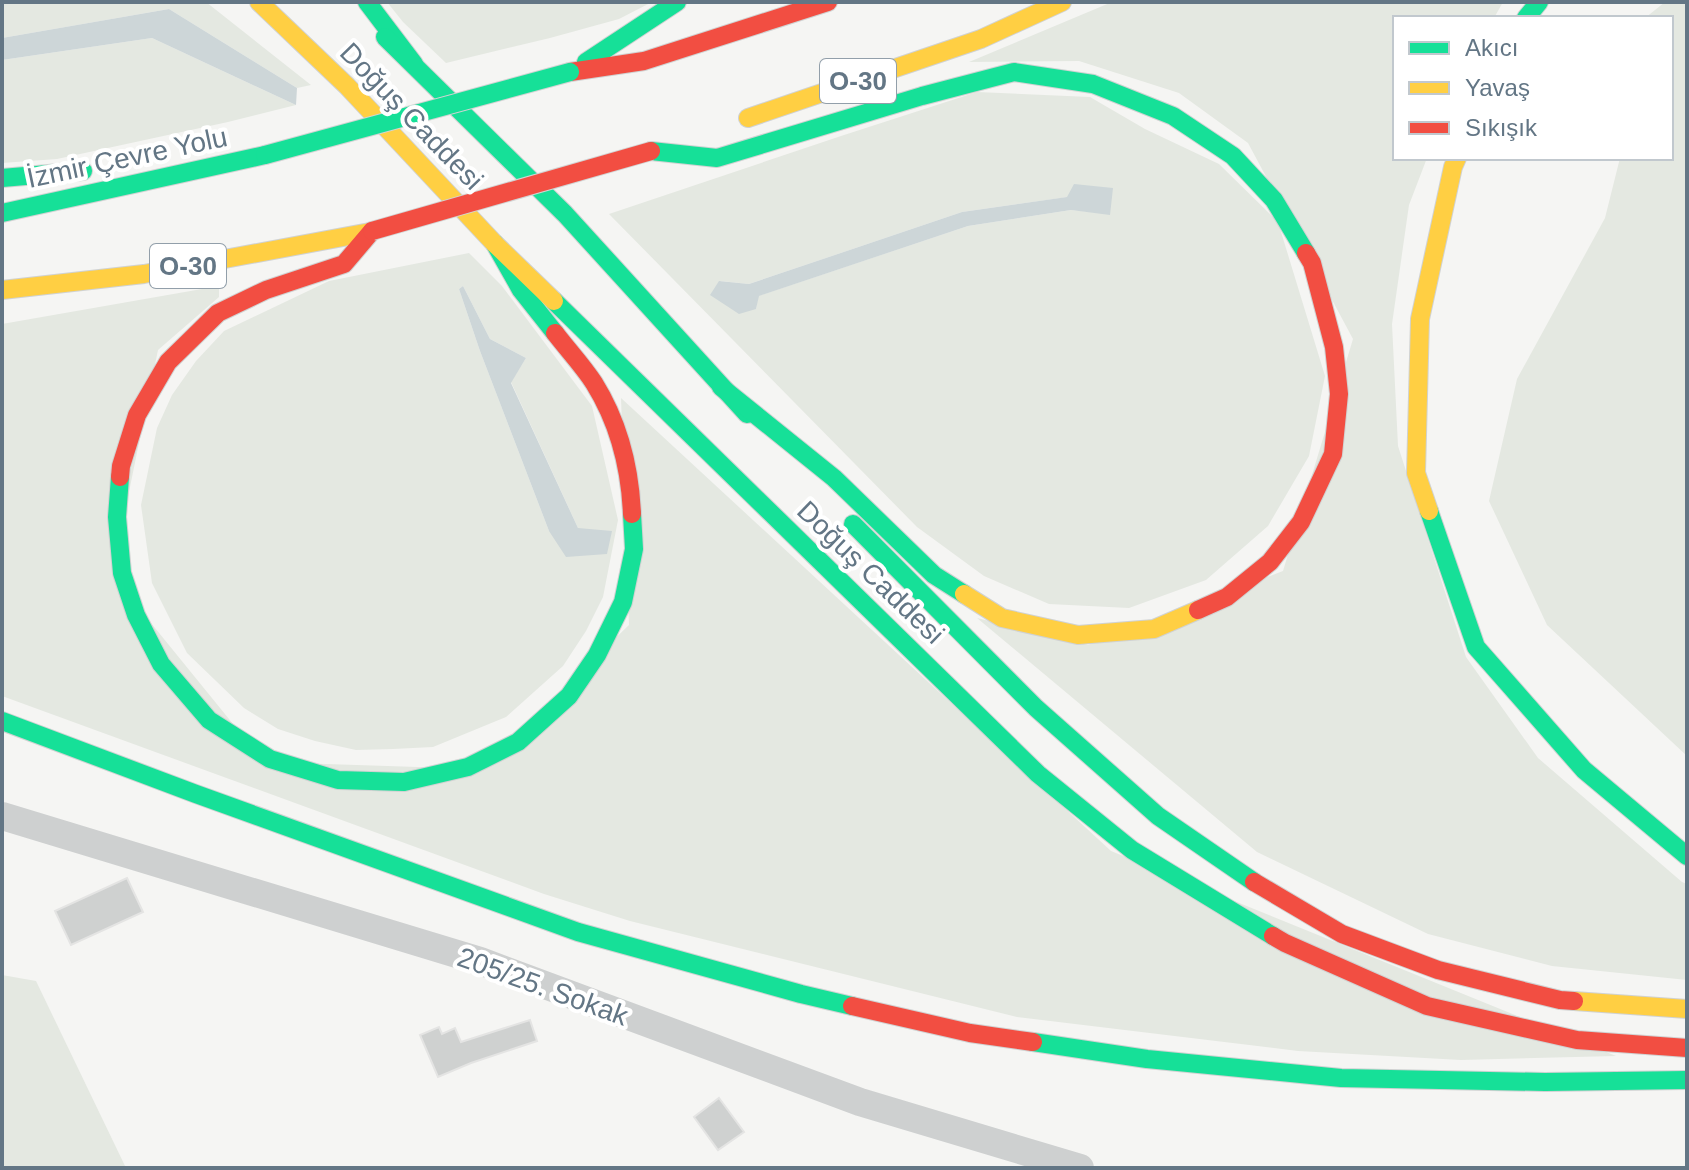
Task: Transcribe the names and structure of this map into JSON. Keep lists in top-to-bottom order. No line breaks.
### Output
{"streets":{"main road":["O-30","Doğuş Caddesi","İzmir Çevre Yolu"],"street":["205/25. Sokak"]},"legend":["Akıcı","Yavaş","Sıkışık"]}
